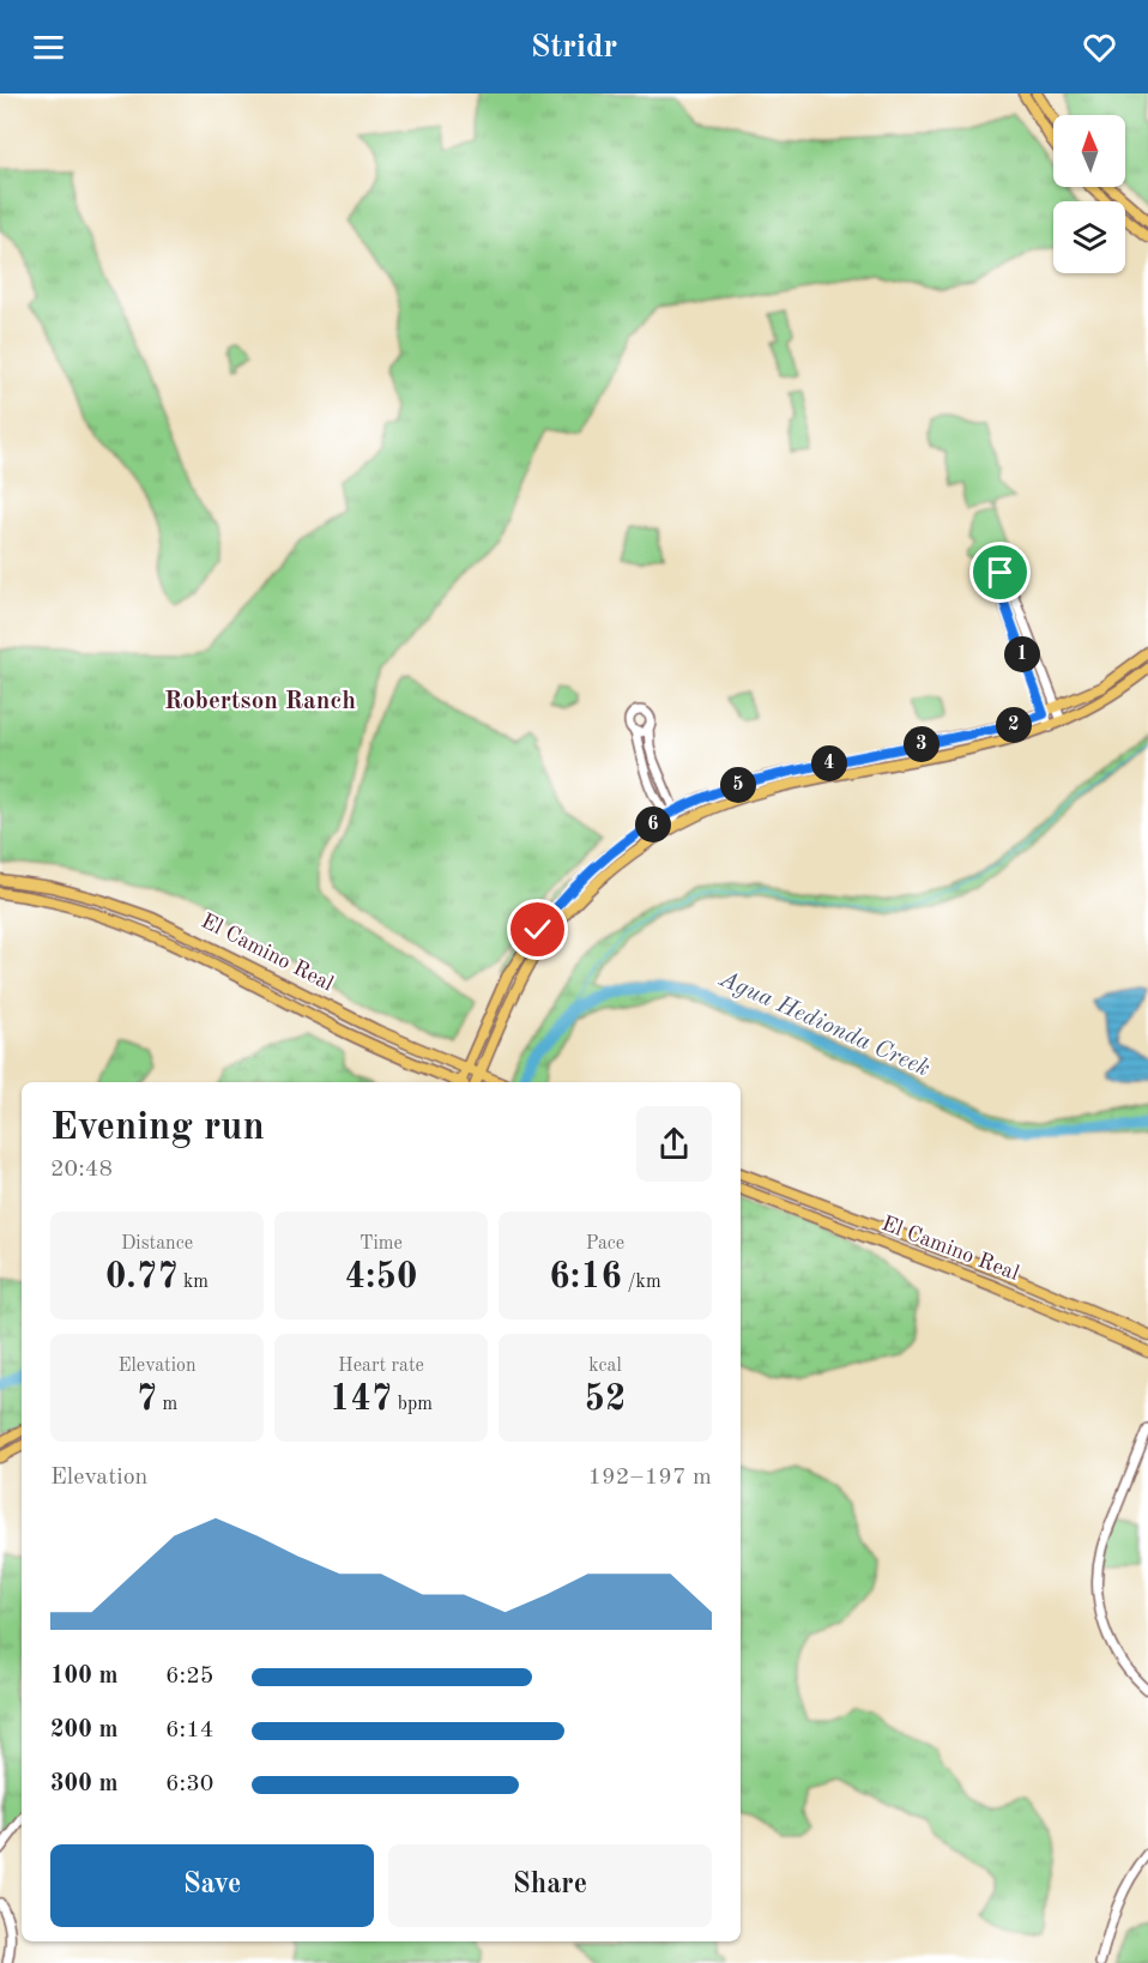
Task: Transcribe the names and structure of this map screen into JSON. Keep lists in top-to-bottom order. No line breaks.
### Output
{"streets":{"main road":["El Camino Real"]},"districts":["Robertson Ranch"],"water":["Agua Hedionda Creek"],"north":"top","page":{"header":"Stridr","pins":["1","2","3","4","5","6"],"heading":["Evening run","20:48"],"stats":[["Distance","0.77 km"],["Time","4:50"],["Pace","6:16 /km"],["Elevation","7 m"],["Heart rate","147 bpm"],["kcal","52"]],"chart":["Elevation","192–197 m"],"list":[{"name":"100 m","note":"6:25"},{"name":"200 m","note":"6:14"},{"name":"300 m","note":"6:30"}],"buttons":["Save","Share"]}}
